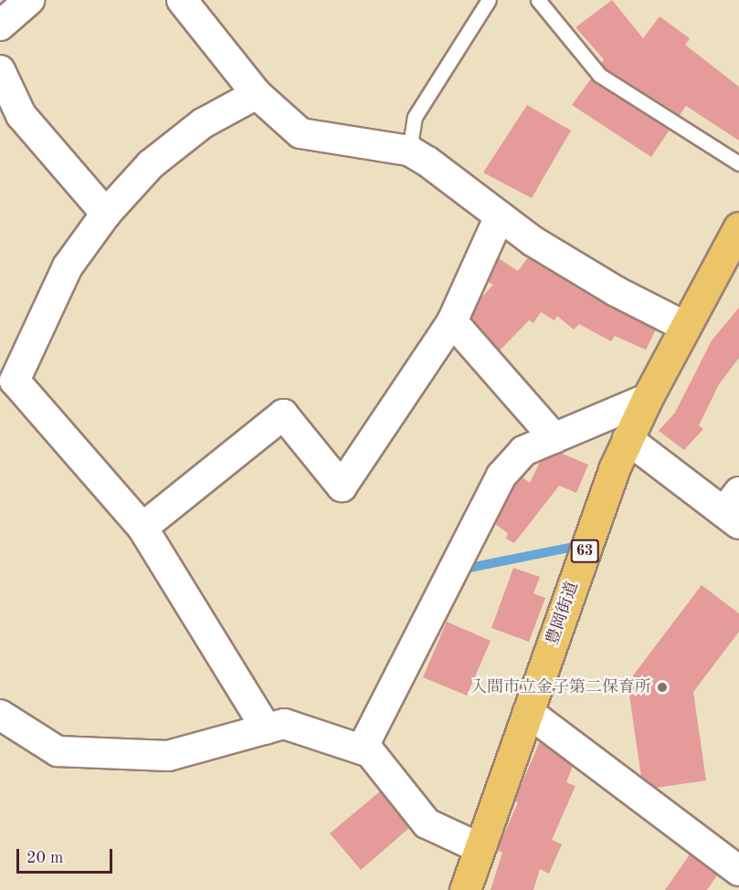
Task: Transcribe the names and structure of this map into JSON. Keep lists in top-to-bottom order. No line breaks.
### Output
{"streets":{"main road":["63","豊岡街道"]},"places":["入間市立金子第二保育所"],"scale_bar":"20 m"}
